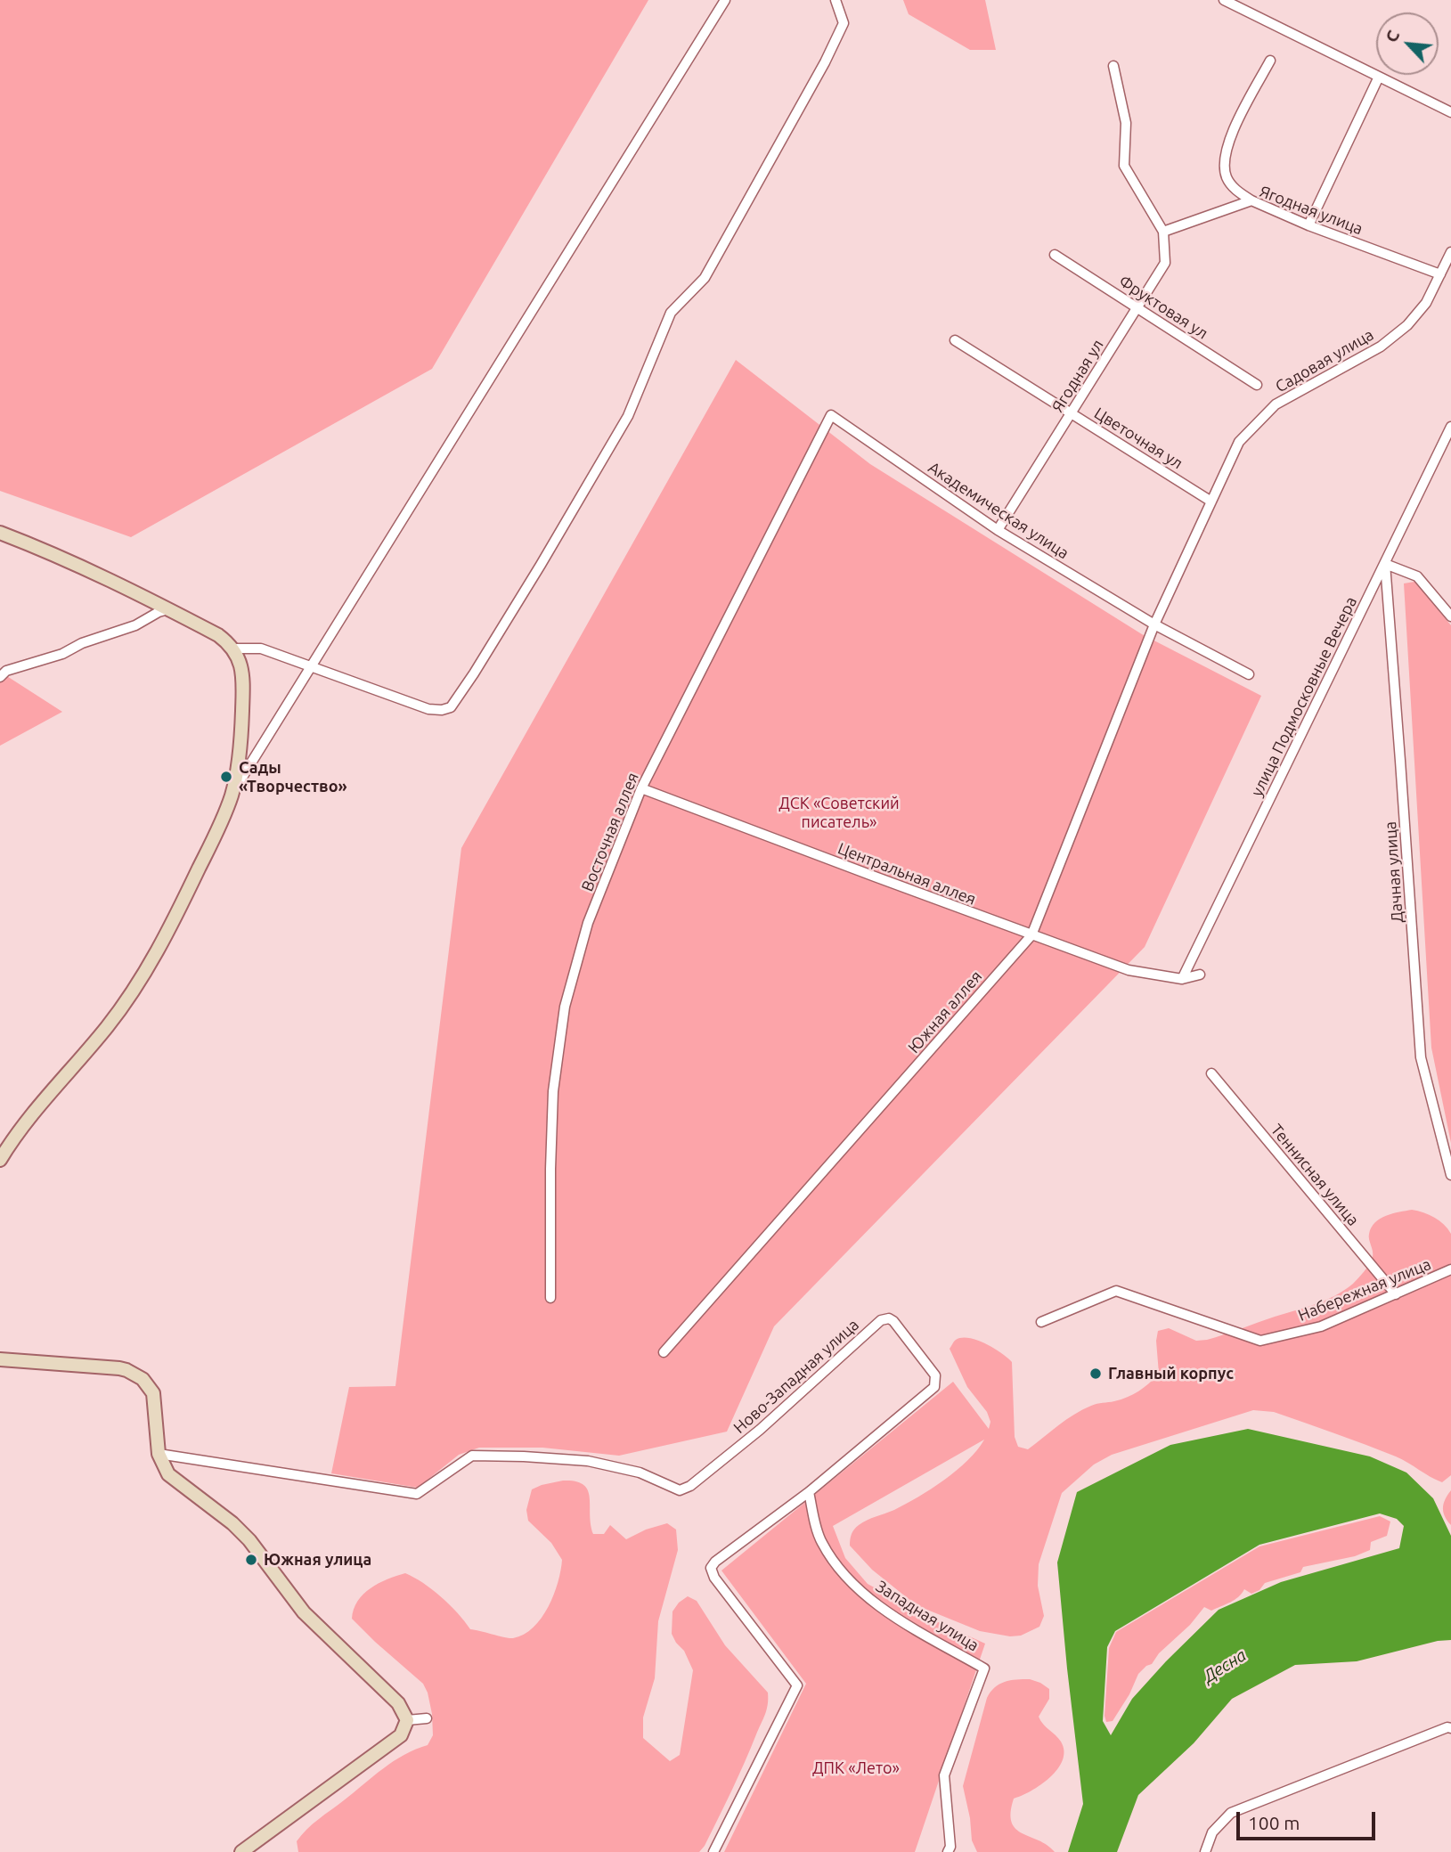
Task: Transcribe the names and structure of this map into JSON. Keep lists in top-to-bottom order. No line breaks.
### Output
{"streets":{"street":["Ягодная улица","Фруктовая ул","Садовая улица","Ягодная ул","Цветочная ул","Академическая улица","улица Подмосковные Вечера","Восточная аллея","Дачная улица","Центральная аллея","Южная аллея","Теннисная улица","Набережная улица","Ново-Западная улица","Западная улица"]},"crossings":[["Ягодная улица","Садовая улица"],["Ягодная улица","Ягодная ул"],["Фруктовая ул","Ягодная ул"],["Садовая улица","Цветочная ул"],["Садовая улица","Академическая улица"],["Садовая улица","Южная аллея"],["Ягодная ул","Цветочная ул"],["Ягодная ул","Академическая улица"],["Академическая улица","Восточная аллея"],["Академическая улица","Южная аллея"],["улица Подмосковные Вечера","Дачная улица"],["улица Подмосковные Вечера","Центральная аллея"],["Восточная аллея","Центральная аллея"],["Центральная аллея","Южная аллея"],["Теннисная улица","Набережная улица"],["Ново-Западная улица","Западная улица"]],"water":["Десна"],"parks":["ДСК «Советский писатель»","ДПК «Лето»"],"places":["Сады «Творчество»","Главный корпус","Южная улица"],"scale_bar":"100 m","north":"top left"}
